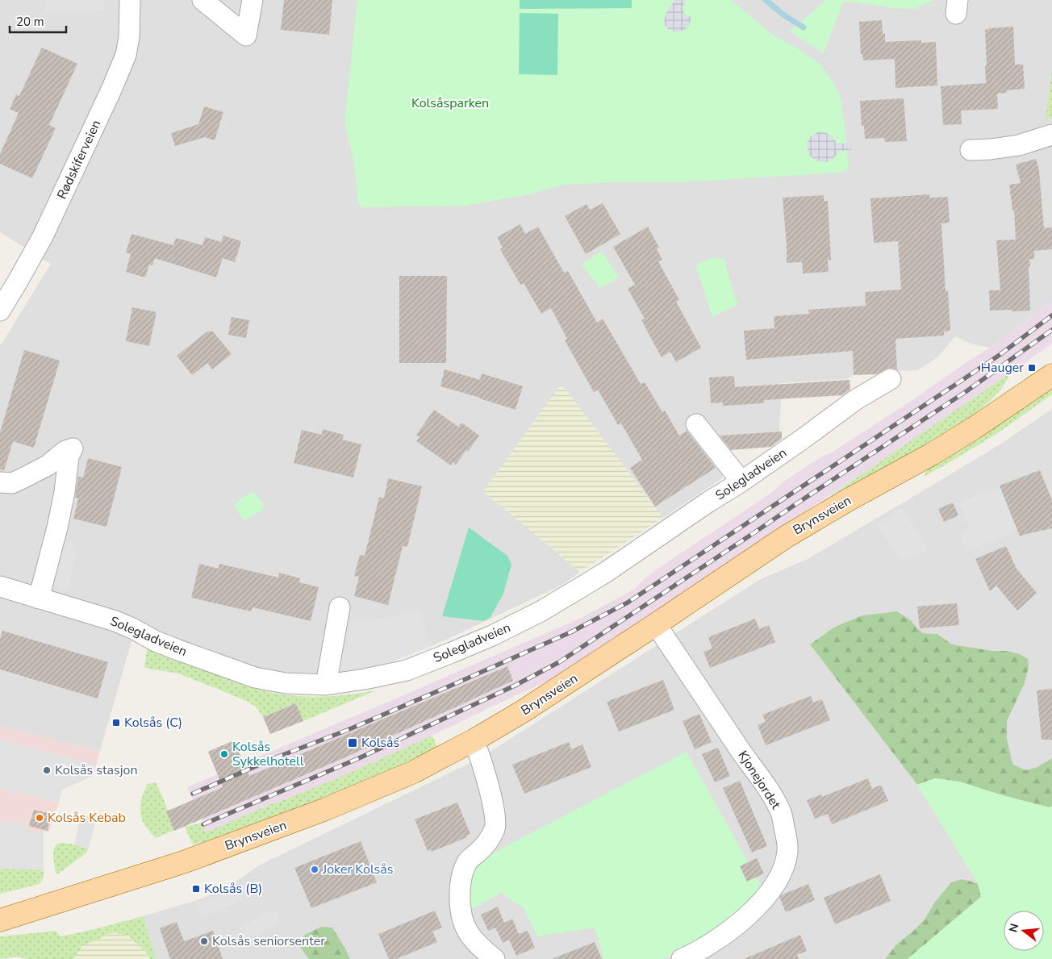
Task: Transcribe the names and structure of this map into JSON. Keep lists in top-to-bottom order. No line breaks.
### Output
{"streets":{"main road":["Brynsveien"],"street":["Rødskiferveien","Solegladveien","Kjonejordet"]},"crossings":[["Brynsveien","Kjonejordet"]],"parks":["Kolsåsparken"],"places":{"transit":["Hauger","Kolsås (C)","Kolsås","Kolsås (B)"],"other":["Kolsås Sykkelhotell","Kolsås stasjon","Kolsås Kebab","Joker Kolsås","Kolsås seniorsenter"]},"scale_bar":"20 m","north":"left"}
